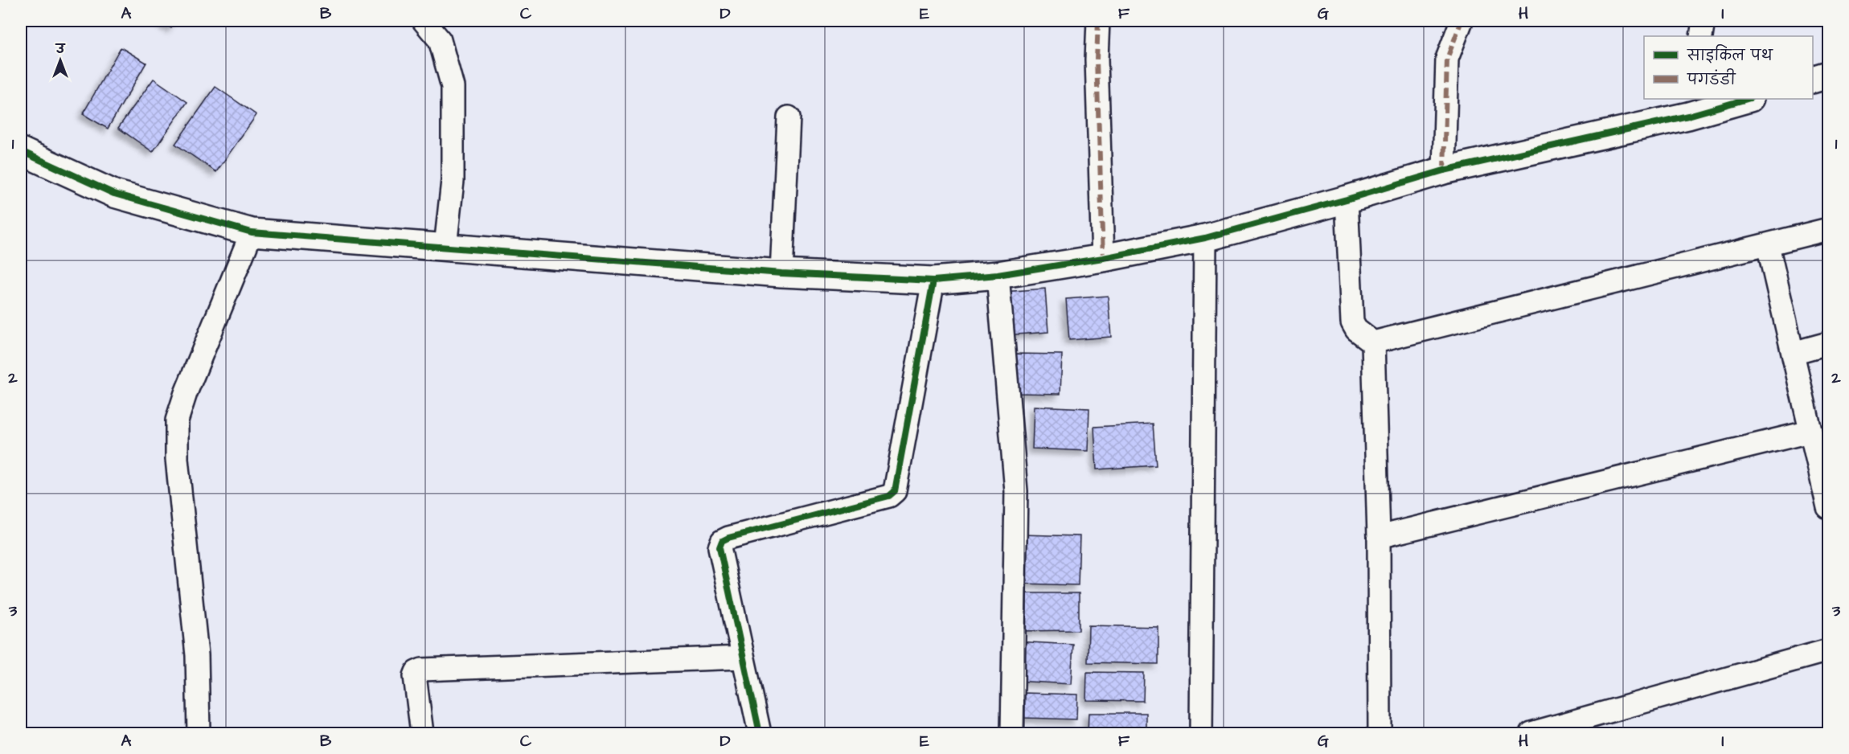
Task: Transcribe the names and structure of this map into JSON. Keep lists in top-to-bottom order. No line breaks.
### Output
{"legend":["साइकिल पथ","पगडंडी"],"north":"top","grid":{"columns":["A","B","C","D","E","F","G","H","I"],"rows":["1","2","3"]}}
